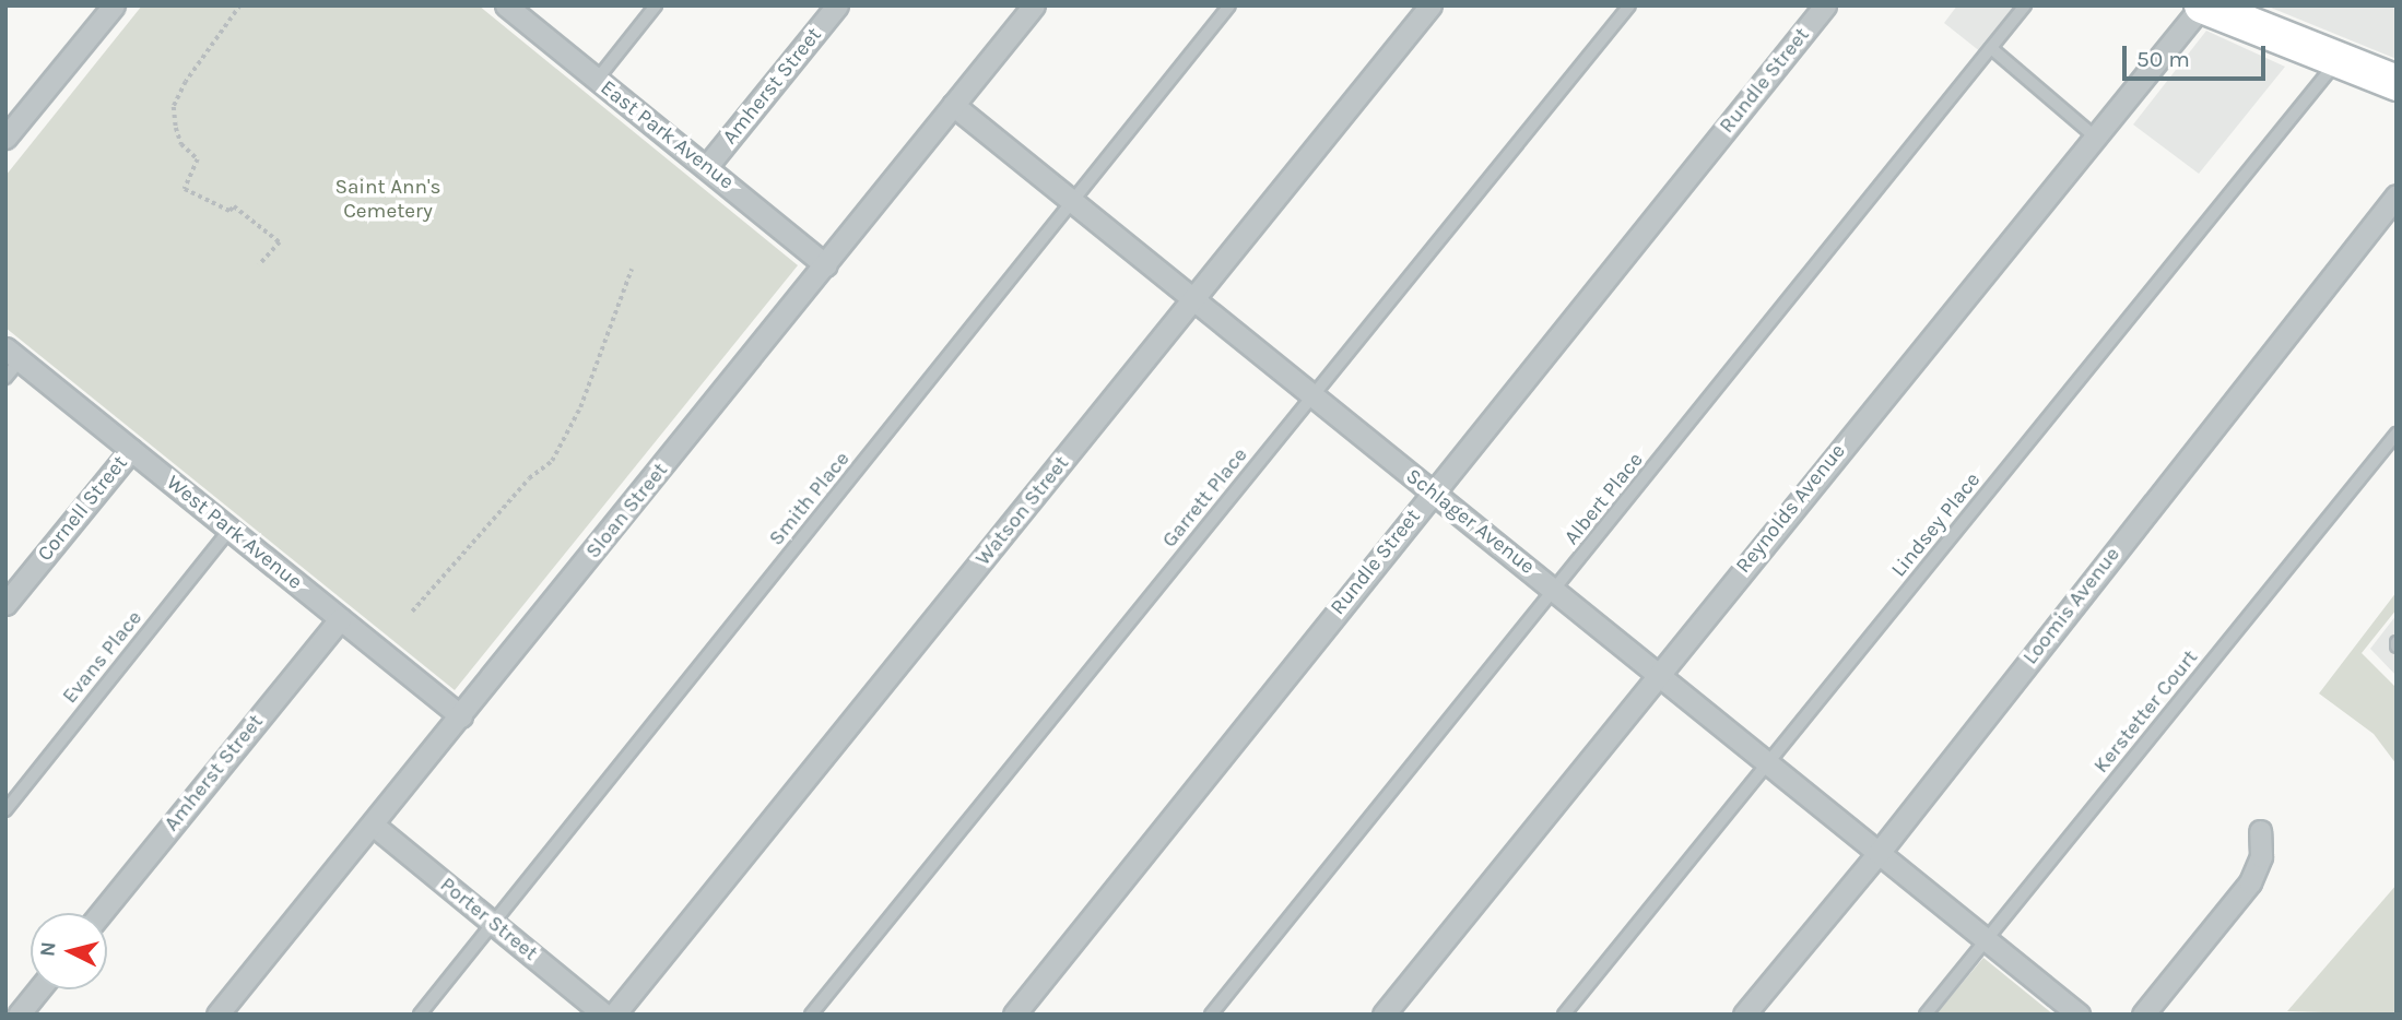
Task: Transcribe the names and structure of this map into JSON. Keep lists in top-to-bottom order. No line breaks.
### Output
{"streets":{"street":["Rundle Street","Amherst Street","East Park Avenue","Cornell Street","Reynolds Avenue","Sloan Street","Watson Street","Schlager Avenue","West Park Avenue","Loomis Avenue","Porter Street"],"lane":["Garrett Place","Smith Place","Albert Place","Lindsey Place","Evans Place","Kerstetter Court"]},"crossings":[["Rundle Street","Schlager Avenue"],["Amherst Street","East Park Avenue"],["Amherst Street","West Park Avenue"],["East Park Avenue","Sloan Street"],["Garrett Place","Schlager Avenue"],["Smith Place","Schlager Avenue"],["Smith Place","Porter Street"],["Albert Place","Schlager Avenue"],["Cornell Street","West Park Avenue"],["Reynolds Avenue","Schlager Avenue"],["Sloan Street","Schlager Avenue"],["Sloan Street","West Park Avenue"],["Sloan Street","Porter Street"],["Watson Street","Schlager Avenue"],["Schlager Avenue","Lindsey Place"],["Schlager Avenue","Loomis Avenue"],["Schlager Avenue","Kerstetter Court"],["West Park Avenue","Evans Place"]],"parks":["Saint Ann's Cemetery"],"scale_bar":"50 m","north":"left"}
